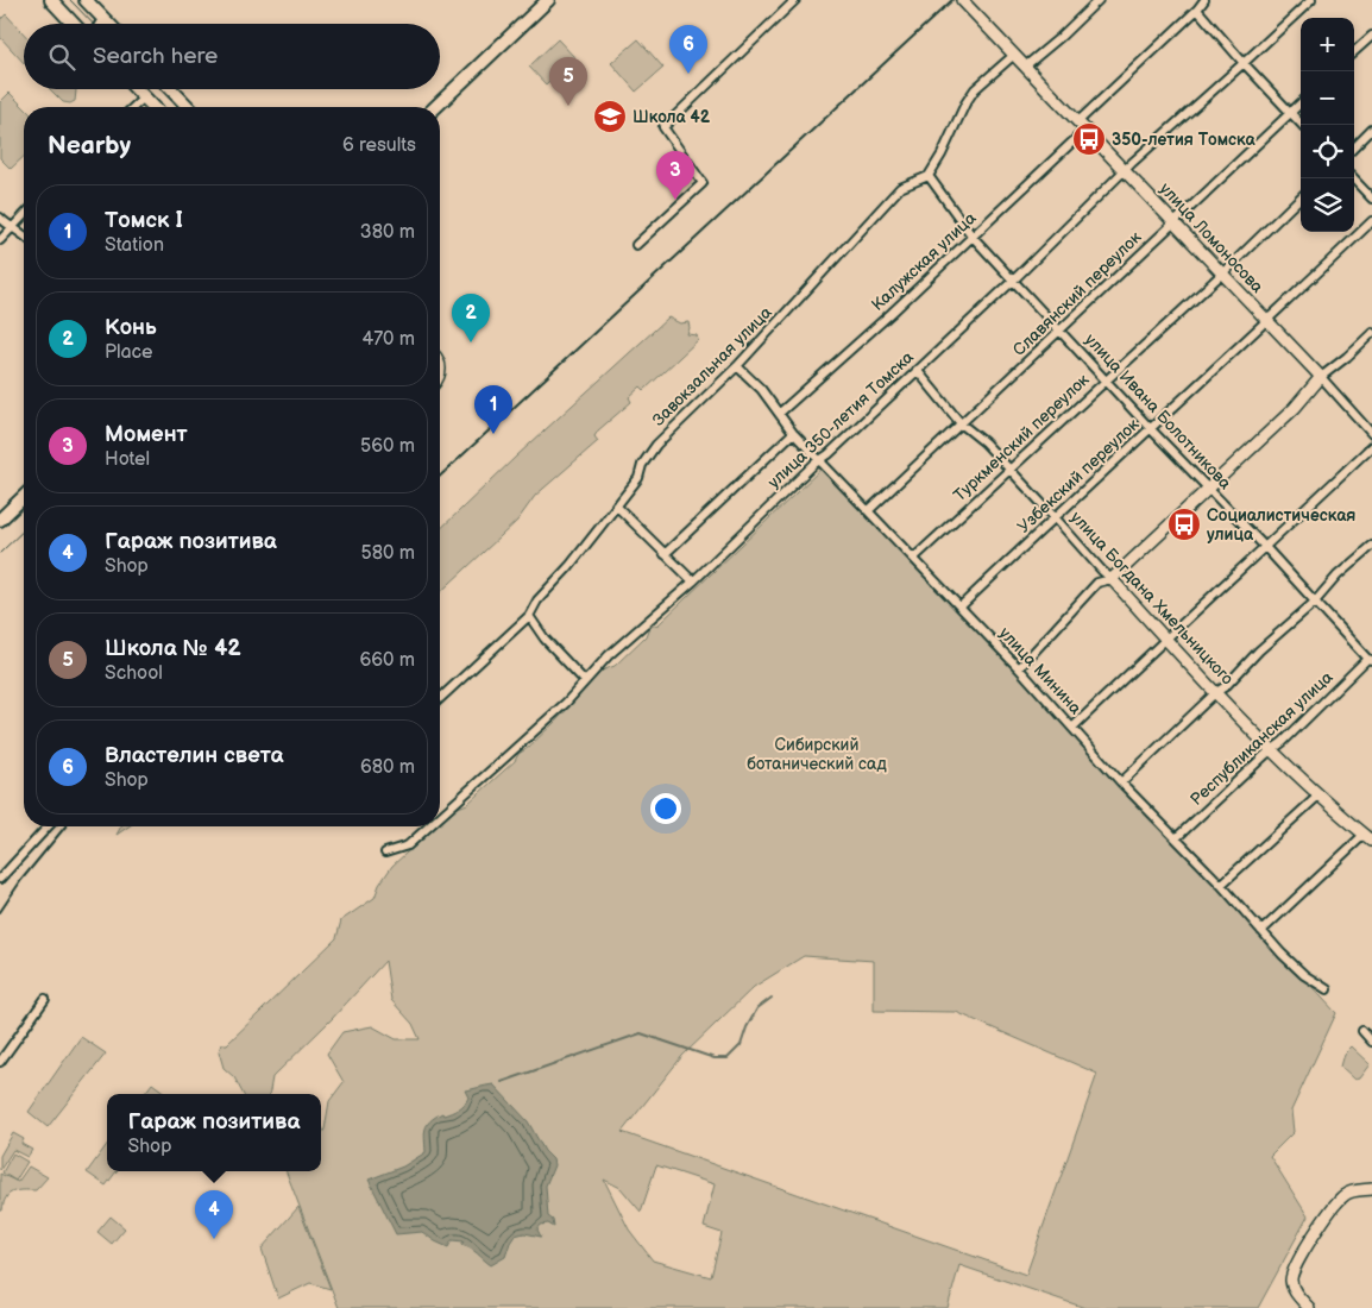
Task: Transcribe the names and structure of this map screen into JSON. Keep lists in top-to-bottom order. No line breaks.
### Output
{"streets":{"street":["улица Ломоносова","Калужская улица","Славянский переулок","Завокзальная улица","улица Ивана Болотникова","улица 350-летия Томска","Туркменский переулок","Узбекский переулок","улица Богдана Хмельницкого","улица Минина","Республиканская улица"]},"crossings":[["улица Ломоносова","Калужская улица"],["улица Ломоносова","Славянский переулок"],["улица Ломоносова","улица 350-летия Томска"],["улица Ломоносова","Туркменский переулок"],["улица Ломоносова","Узбекский переулок"],["Калужская улица","улица Ивана Болотникова"],["Калужская улица","улица Минина"],["Славянский переулок","улица Ивана Болотникова"],["Славянский переулок","улица Богдана Хмельницкого"],["Славянский переулок","улица Минина"],["Завокзальная улица","улица Ивана Болотникова"],["Завокзальная улица","улица Минина"],["улица Ивана Болотникова","улица 350-летия Томска"],["улица Ивана Болотникова","Туркменский переулок"],["улица Ивана Болотникова","Узбекский переулок"],["улица Ивана Болотникова","Республиканская улица"],["улица 350-летия Томска","улица Богдана Хмельницкого"],["улица 350-летия Томска","улица Минина"],["Туркменский переулок","улица Богдана Хмельницкого"],["Туркменский переулок","улица Минина"],["Узбекский переулок","улица Богдана Хмельницкого"],["Узбекский переулок","улица Минина"],["улица Богдана Хмельницкого","Республиканская улица"],["улица Минина","Республиканская улица"]],"parks":["Сибирский ботанический сад"],"places":{"school or university":["Школа 42"],"bus stop":["350-летия Томска","Социалистическая улица"]},"page":{"map_buttons":["+","−"],"search":"Search here","pins":["6","5","3","2","1","4"],"heading":["Nearby","6 results"],"list":[{"mark":"1","name":"Томск I","note":"Station","value":"380 m"},{"mark":"2","name":"Конь","note":"Place","value":"470 m"},{"mark":"3","name":"Момент","note":"Hotel","value":"560 m"},{"mark":"4","name":"Гараж позитива","note":"Shop","value":"580 m"},{"mark":"5","name":"Школа № 42","note":"School","value":"660 m"},{"mark":"6","name":"Властелин света","note":"Shop","value":"680 m"}],"popup":["Гараж позитива","Shop"]}}
